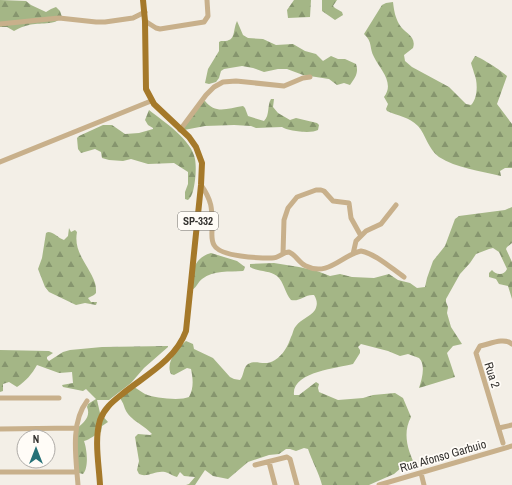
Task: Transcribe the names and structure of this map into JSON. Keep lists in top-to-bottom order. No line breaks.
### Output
{"streets":{"main road":["SP-332"],"street":["Rua 2","Rua Afonso Garbuio"]},"north":"top"}
